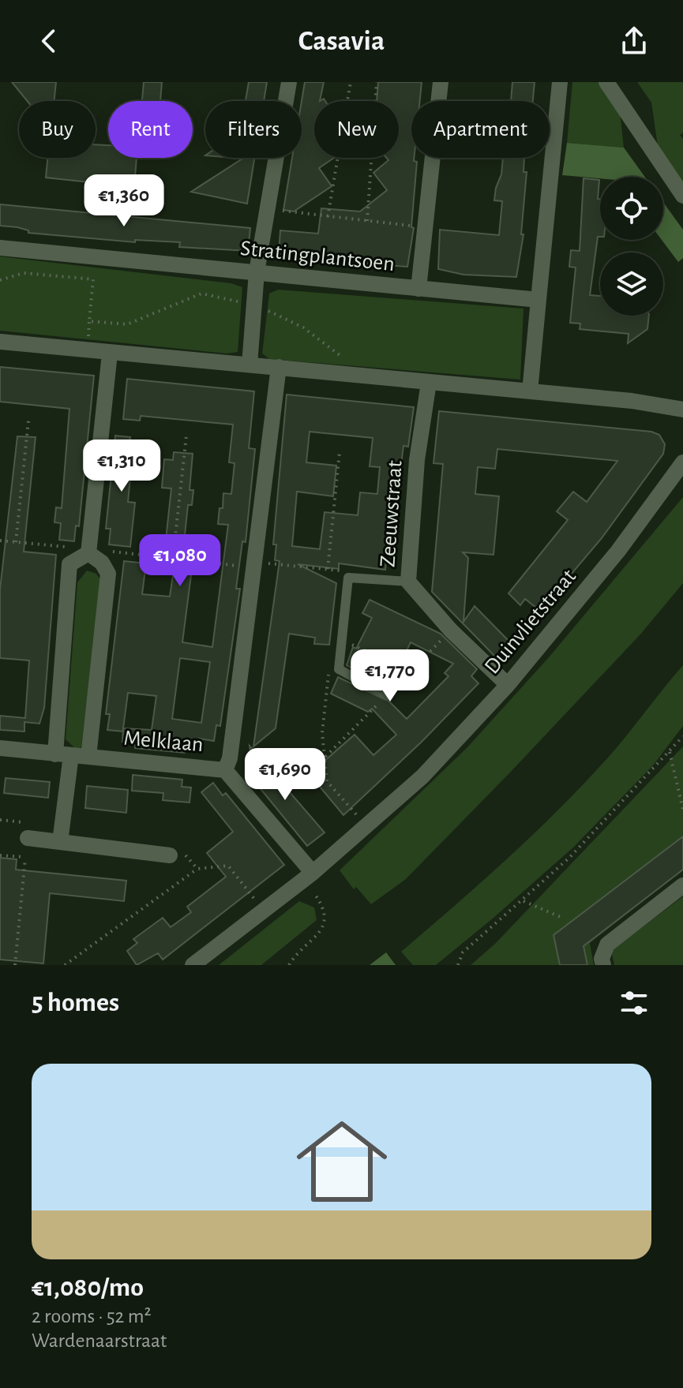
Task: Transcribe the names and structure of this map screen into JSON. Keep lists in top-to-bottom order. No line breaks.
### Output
{"streets":{"street":["Stratingplantsoen","Zeeuwstraat","Duinvlietstraat","Melklaan"]},"crossings":[["Zeeuwstraat","Duinvlietstraat"],["Duinvlietstraat","Melklaan"]],"page":{"header":"Casavia","chip":["Buy","Rent","Filters","New","Apartment"],"price":["€1,360","€1,310","€1,080","€1,770","€1,690"],"heading":"5 homes","list":[{"name":"€1,080/mo","note":"2 rooms · 52 m² · Wardenaarstraat"}]}}
